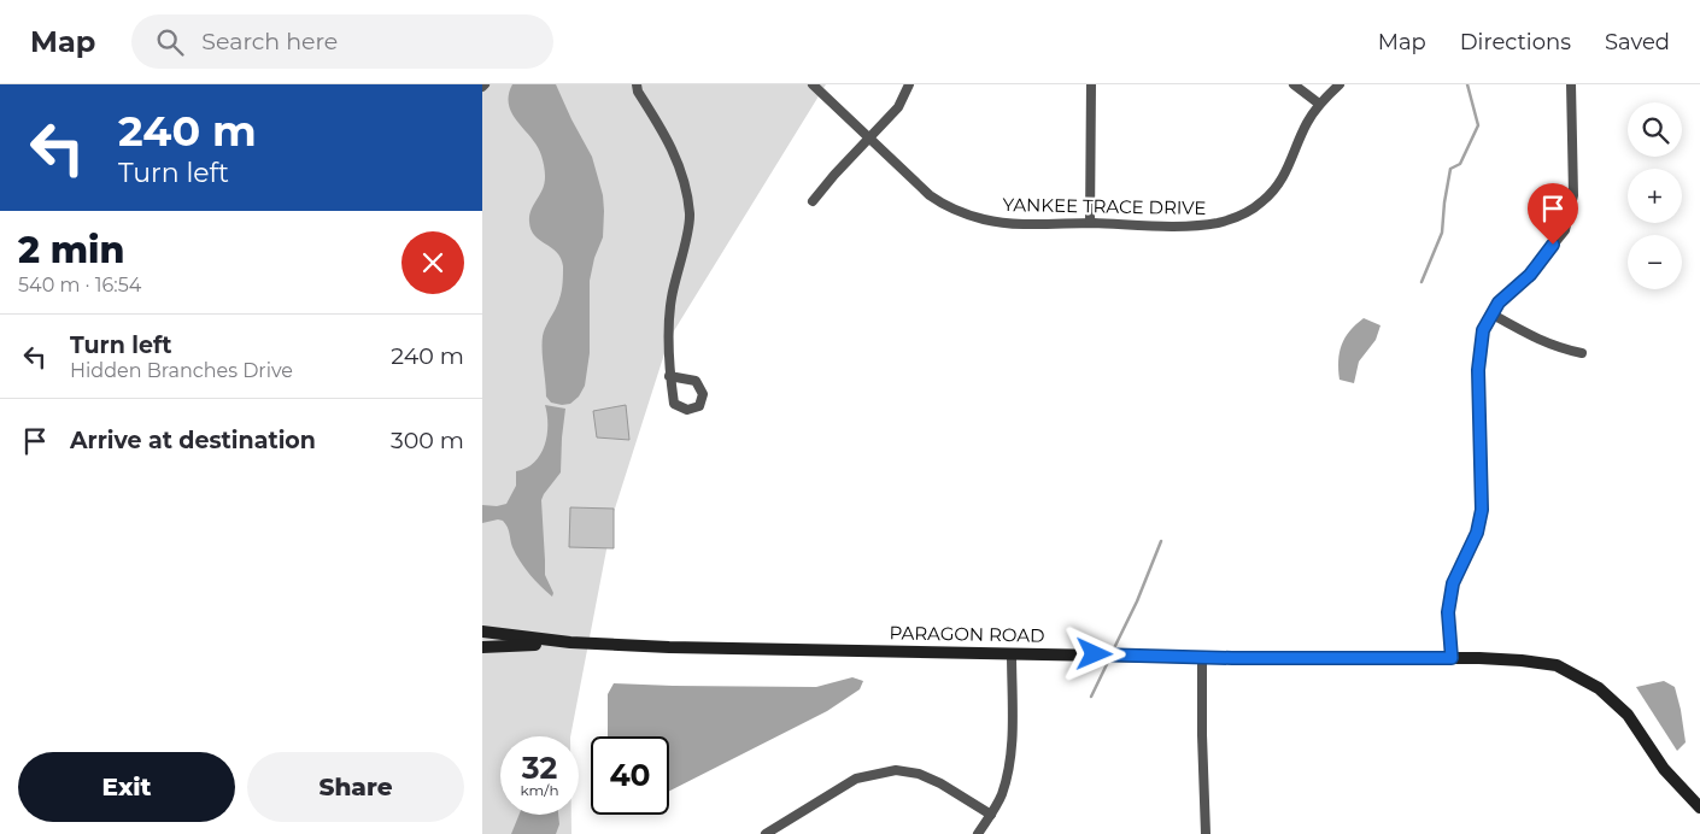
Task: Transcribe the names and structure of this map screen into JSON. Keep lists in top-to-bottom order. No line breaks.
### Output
{"streets":{"street":["YANKEE TRACE DRIVE","PARAGON ROAD"]},"page":{"header":"Map","search":"Search here","nav":["Map","Directions","Saved"],"turn":["240 m","Turn left"],"map_buttons":["+","−"],"heading":["2 min","540 m · 16:54"],"list":[{"name":"Turn left","note":"Hidden Branches Drive","value":"240 m"},{"name":"Arrive at destination","value":"300 m"}],"speed":"32 km/h","limit":"40","buttons":["Exit","Share"]}}
